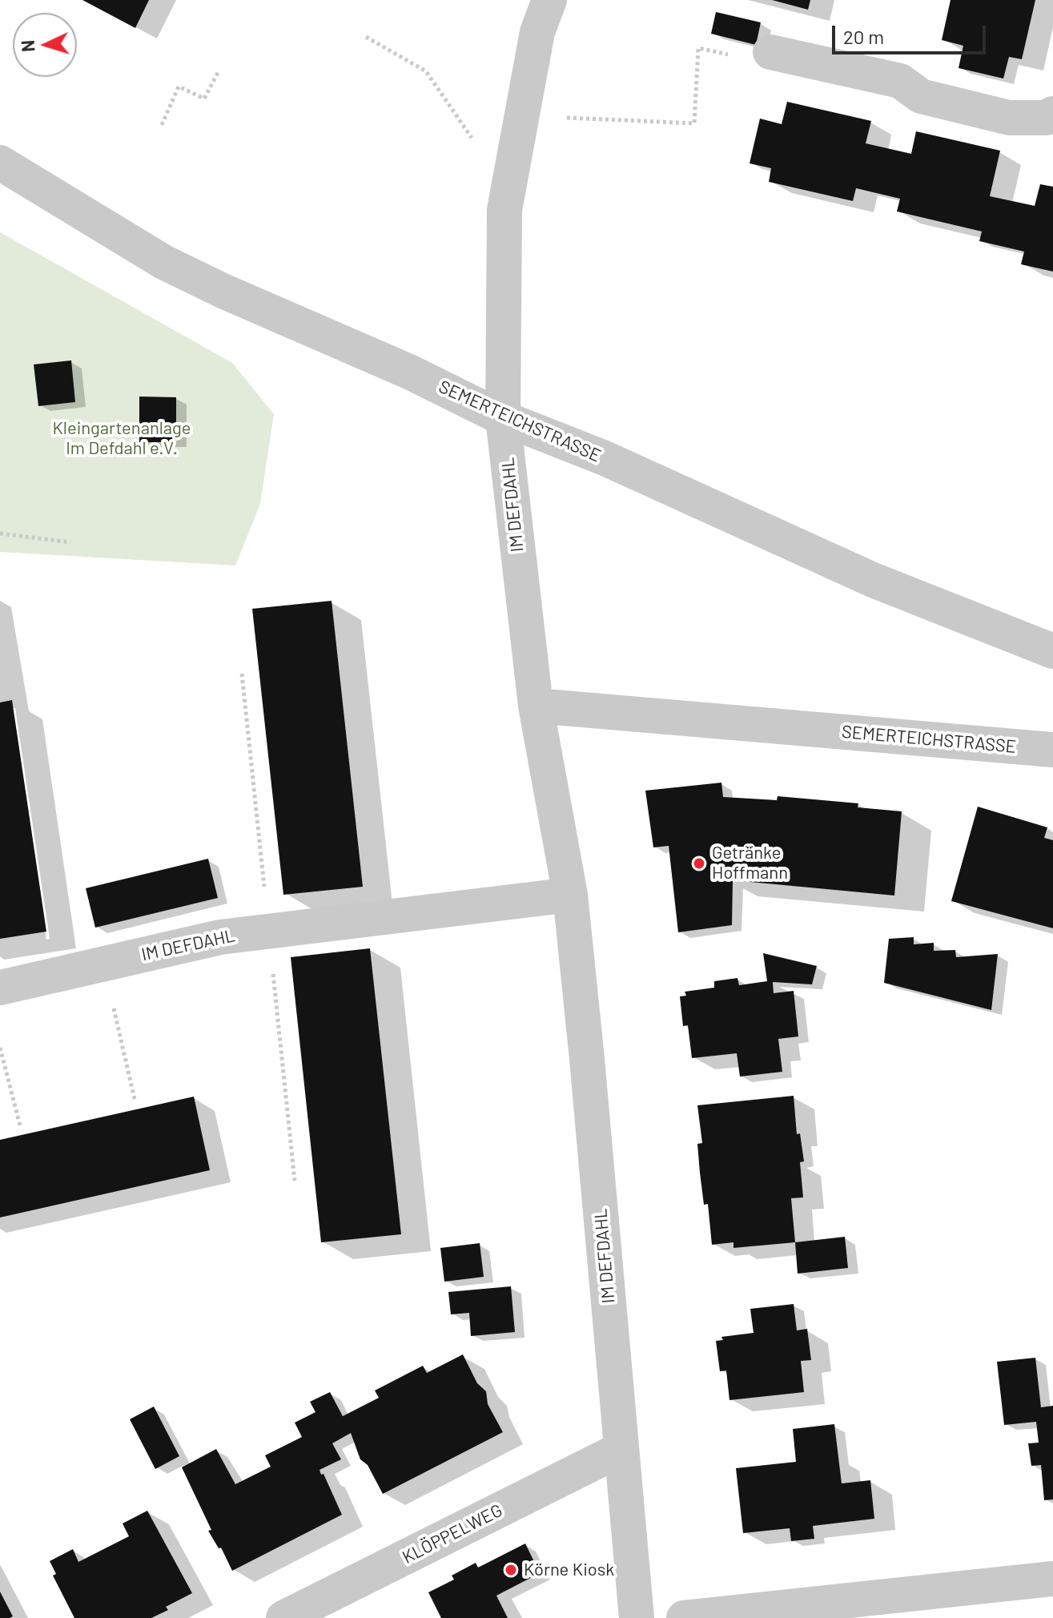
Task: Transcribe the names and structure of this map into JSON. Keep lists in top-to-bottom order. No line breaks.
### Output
{"streets":{"street":["SEMERTEICHSTRASSE","IM DEFDAHL","KLÖPPELWEG"]},"crossings":[["SEMERTEICHSTRASSE","IM DEFDAHL"],["IM DEFDAHL","KLÖPPELWEG"]],"parks":["Kleingartenanlage Im Defdahl e.V."],"places":["Getränke Hoffmann","Körne Kiosk"],"scale_bar":"20 m","north":"left"}
